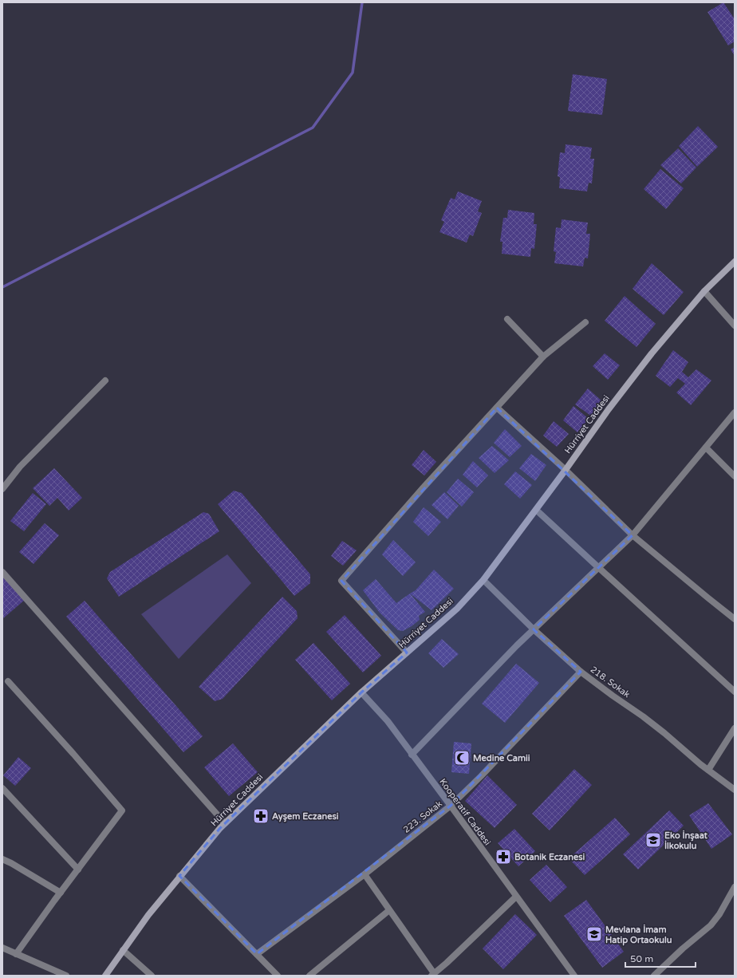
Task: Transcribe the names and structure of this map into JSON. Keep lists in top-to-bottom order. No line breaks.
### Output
{"streets":{"street":["Hürriyet Caddesi","218. Sokak","Kooperatif Caddesi","223. Sokak"]},"crossings":[["Hürriyet Caddesi","218. Sokak"],["Hürriyet Caddesi","Kooperatif Caddesi"],["218. Sokak","223. Sokak"],["Kooperatif Caddesi","223. Sokak"]],"places":{"mosque":["Medine Camii"],"pharmacy":["Ayşem Eczanesi","Botanik Eczanesi"],"school or university":["Eko İnşaat İlkokulu","Mevlana İmam Hatip Ortaokulu"]},"scale_bar":"50 m"}
